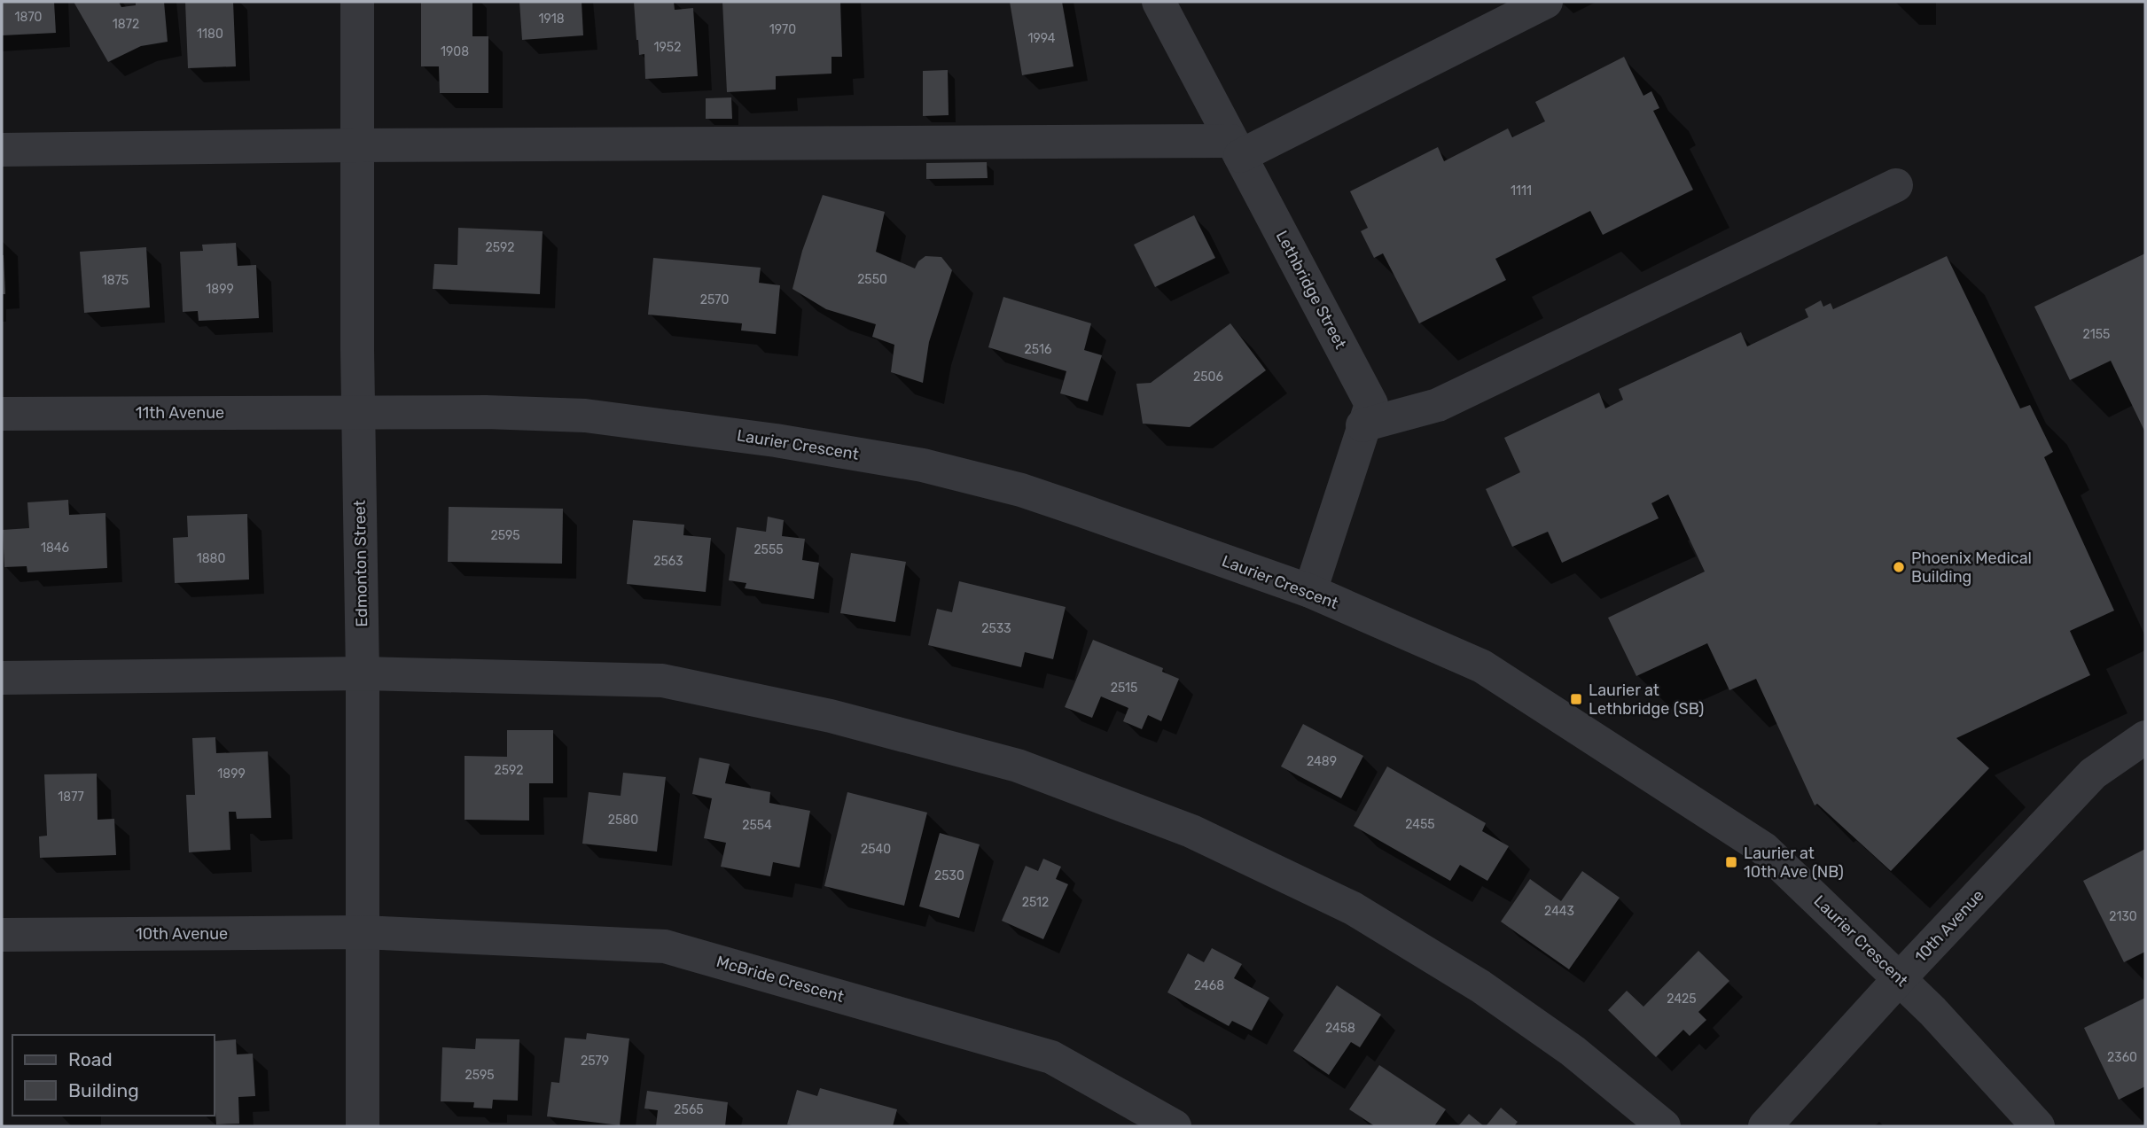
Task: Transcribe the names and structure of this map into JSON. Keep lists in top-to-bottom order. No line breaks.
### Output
{"streets":{"street":["Lethbridge Street","11th Avenue","Laurier Crescent","Edmonton Street","10th Avenue","McBride Crescent"]},"crossings":[["Lethbridge Street","Laurier Crescent"],["11th Avenue","Laurier Crescent"],["11th Avenue","Edmonton Street"],["Laurier Crescent","Edmonton Street"],["Laurier Crescent","10th Avenue"],["Edmonton Street","10th Avenue"],["Edmonton Street","McBride Crescent"],["10th Avenue","McBride Crescent"]],"places":{"other":["Phoenix Medical Building"],"transit":["Laurier at Lethbridge (SB)","Laurier at 10th Ave (NB)"]},"house_numbers":["1870","1918","1872","1970","1180","1994","1952","1908","1111","2592","2550","1875","1899","2570","2155","2516","2506","2595","1846","2555","1880","2563","2533","2515","2489","2592","1899","1877","2580","2455","2554","2540","2530","2512","2443","2130","2468","2425","2458","2360","2579","2595","2565"],"legend":["Road","Building"]}
